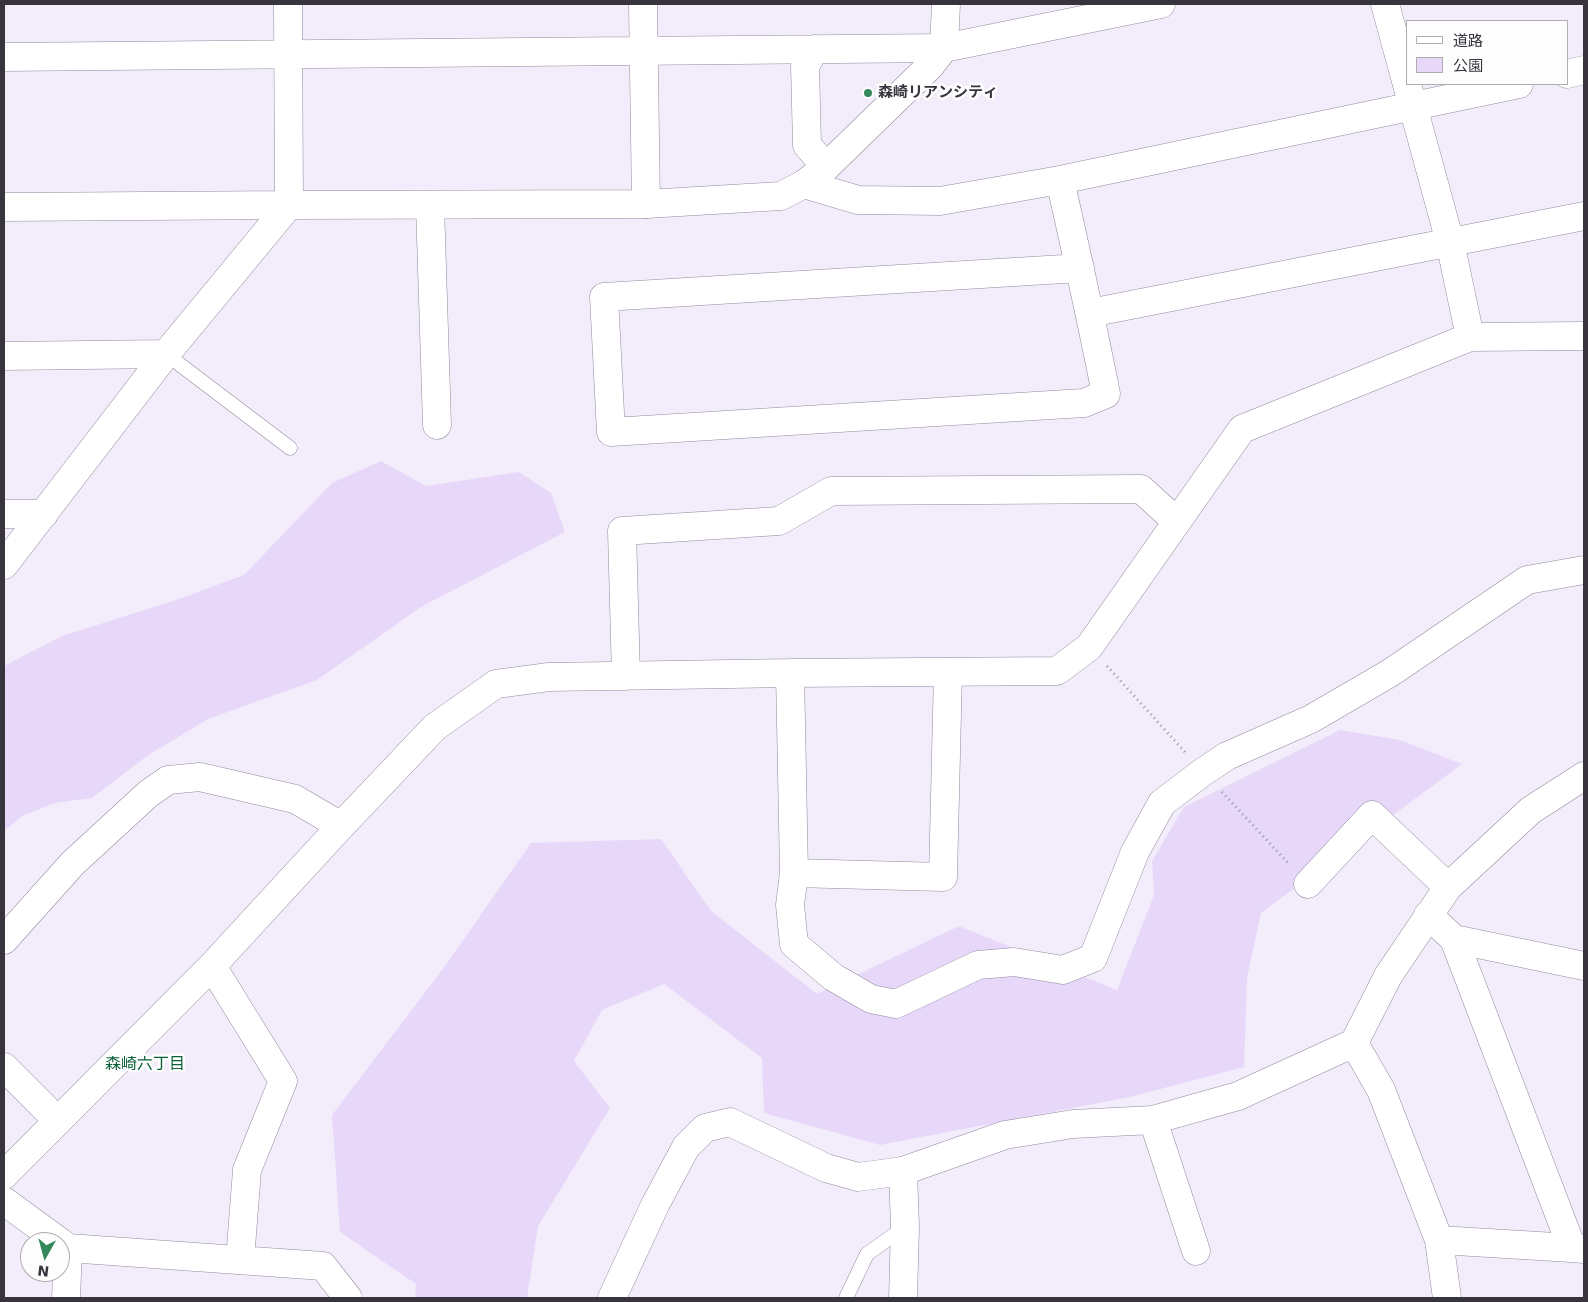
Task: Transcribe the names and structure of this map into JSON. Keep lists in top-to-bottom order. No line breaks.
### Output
{"districts":["森崎六丁目"],"places":["森崎リアンシティ"],"legend":["道路","公園"],"north":"bottom"}
